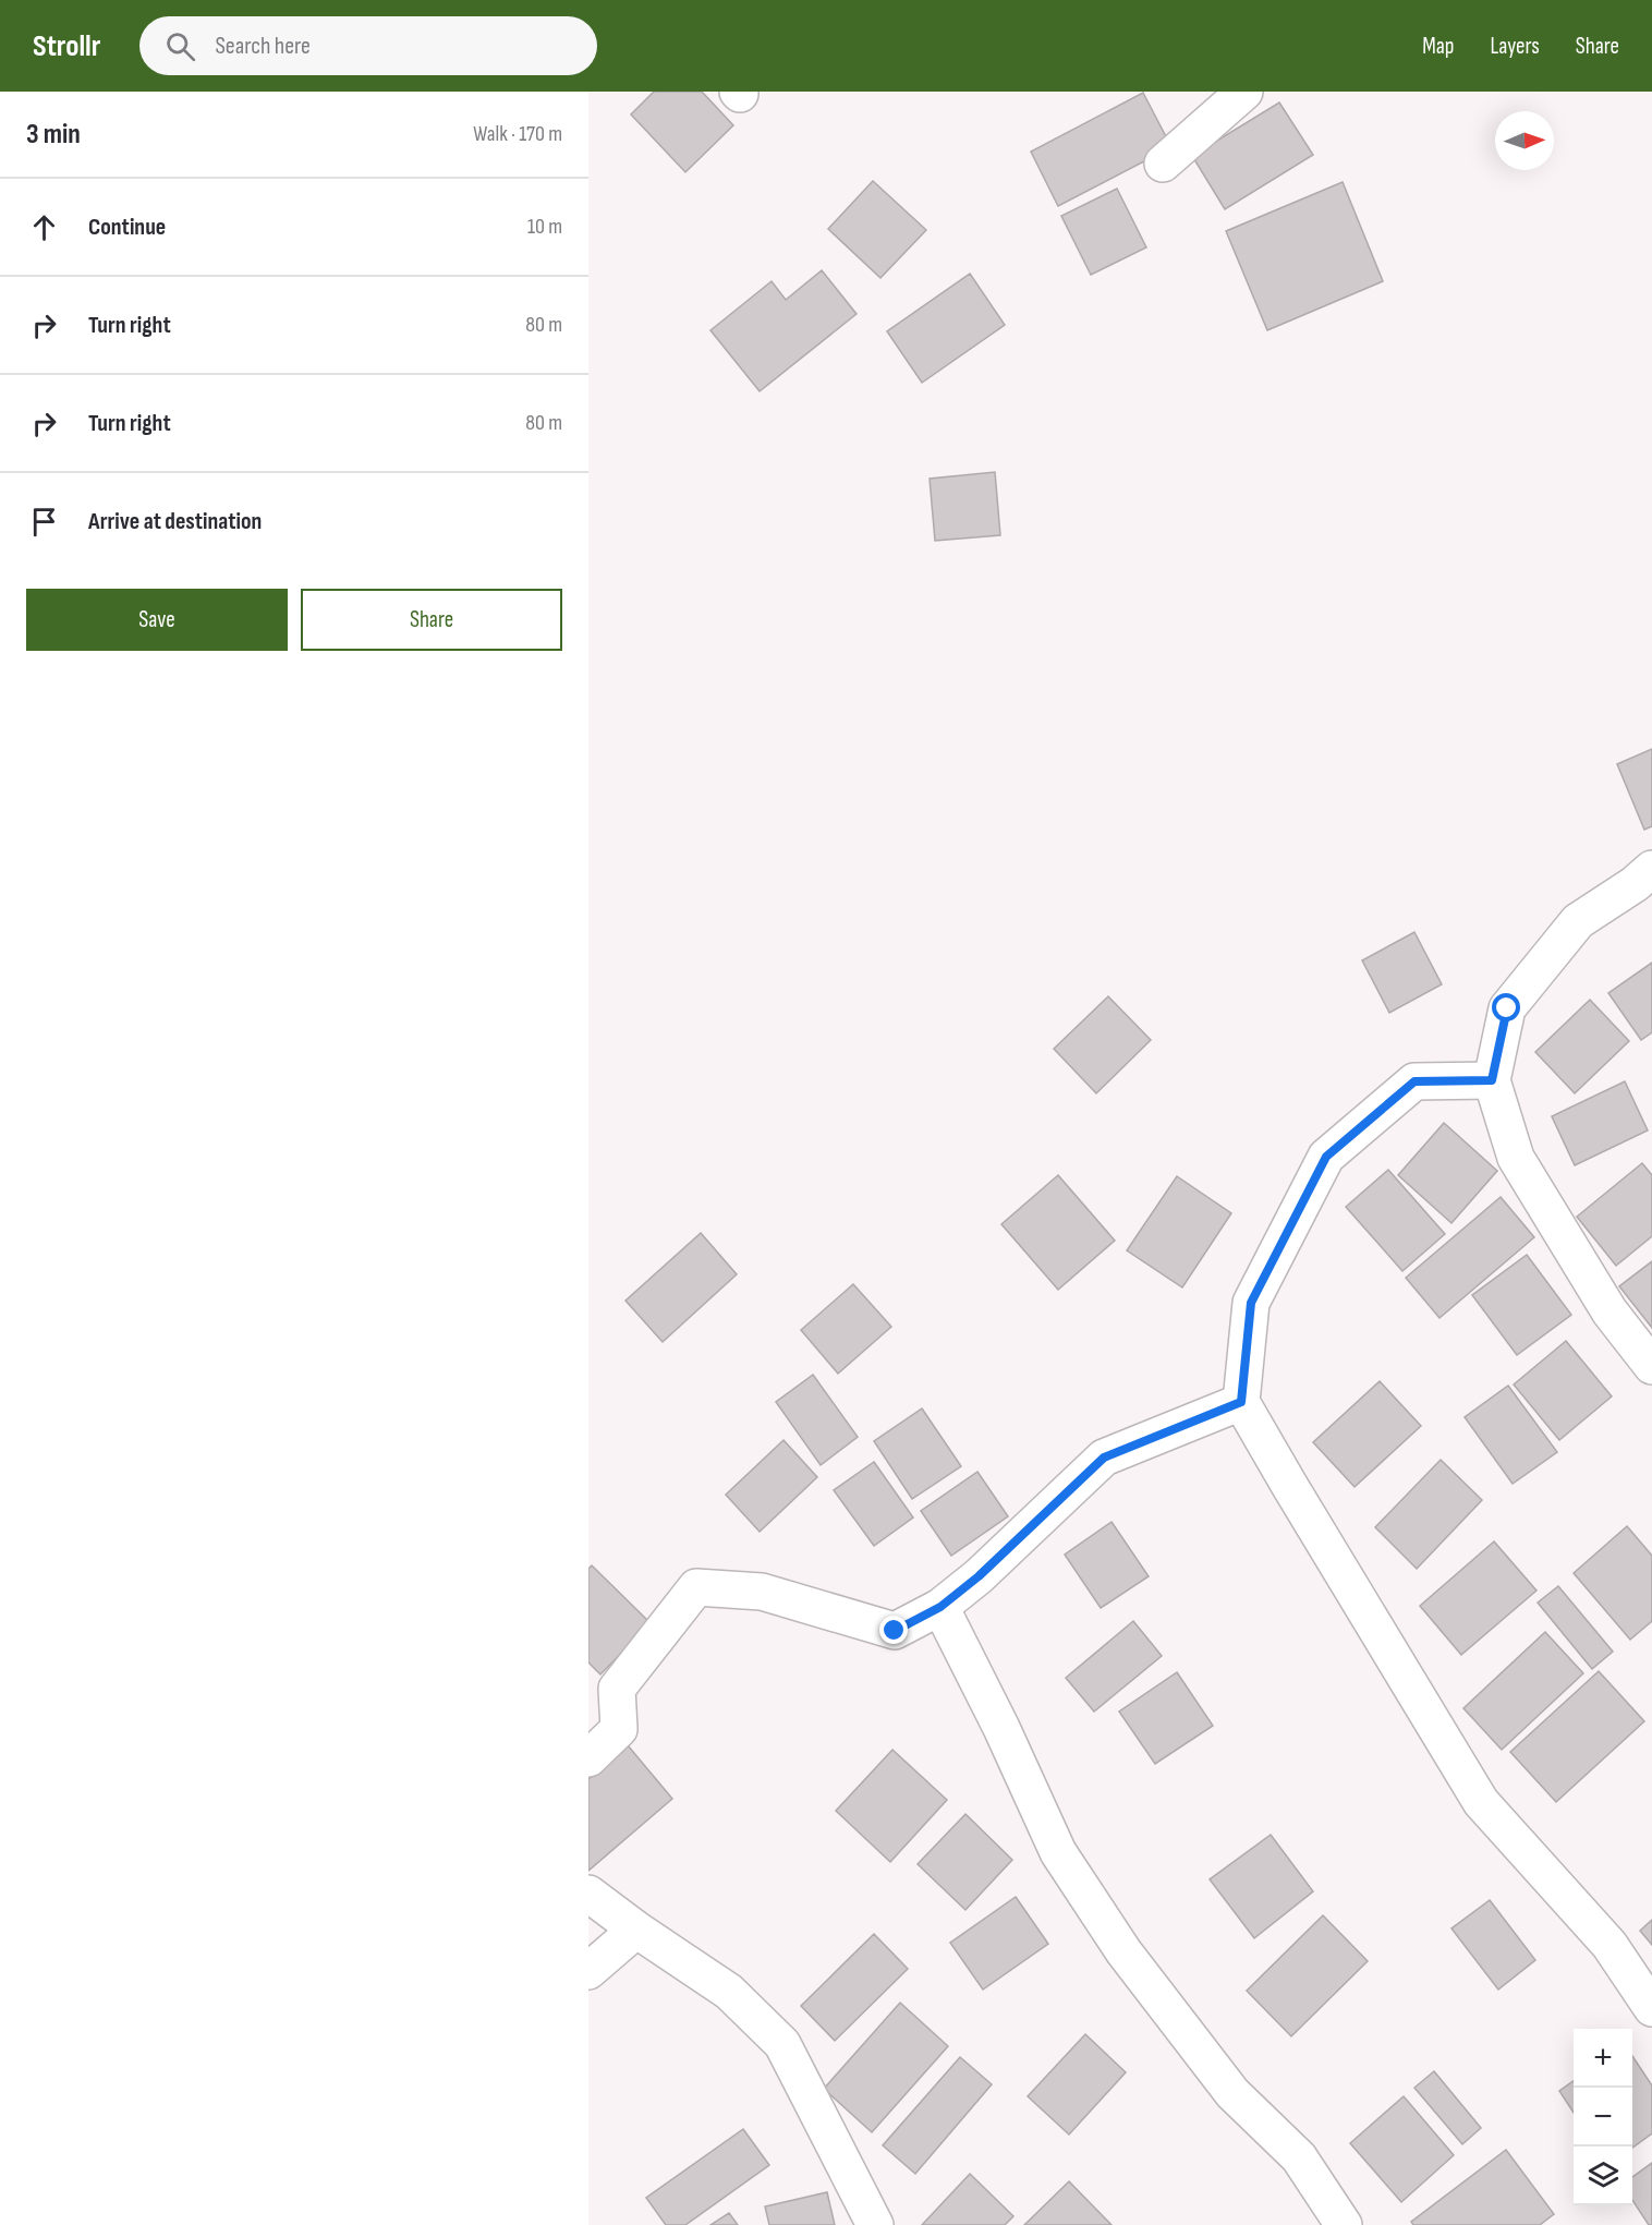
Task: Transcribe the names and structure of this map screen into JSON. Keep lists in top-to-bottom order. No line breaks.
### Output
{"north":"right","page":{"header":"Strollr","search":"Search here","nav":["Map","Layers","Share"],"heading":["3 min","Walk · 170 m"],"list":[["Continue","10 m"],["Turn right","80 m"],["Turn right","80 m"],"Arrive at destination"],"buttons":["Save","Share"],"map_buttons":["+","−"]}}
